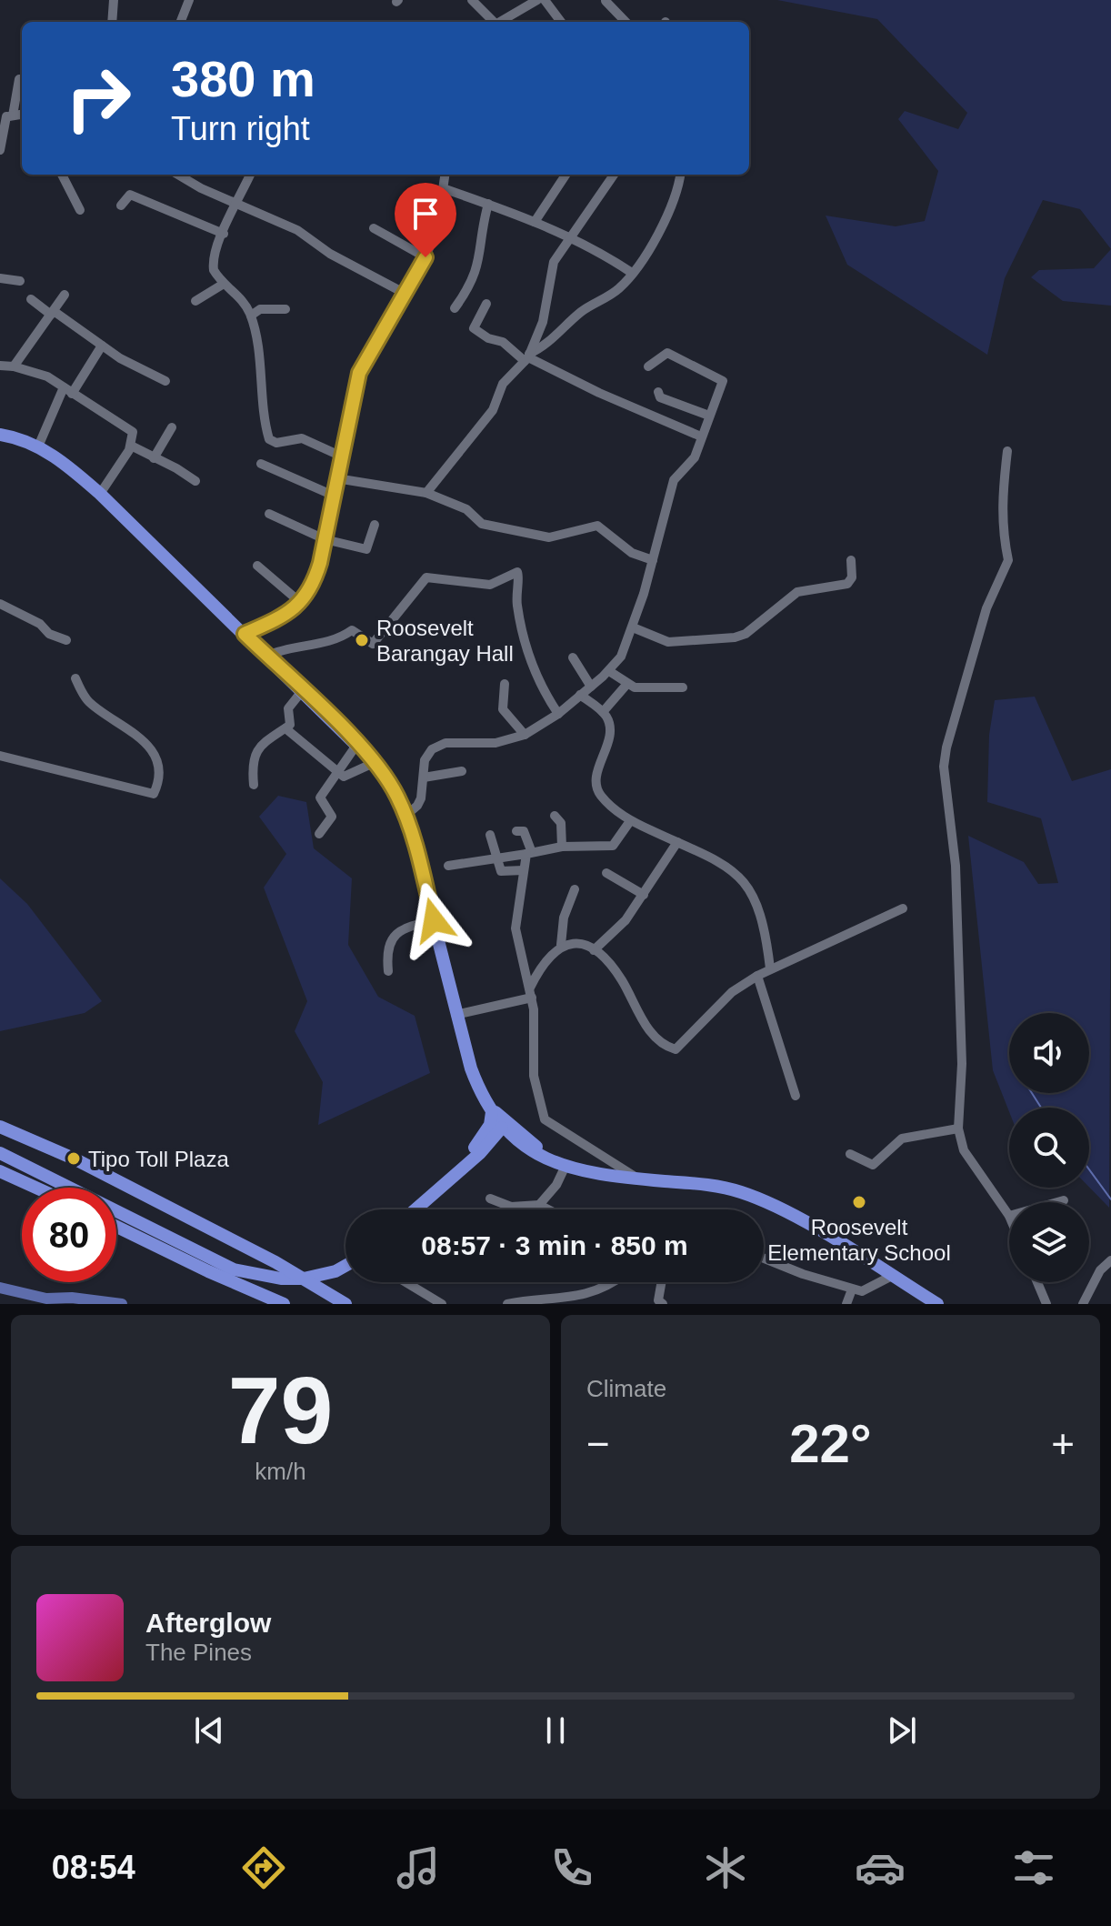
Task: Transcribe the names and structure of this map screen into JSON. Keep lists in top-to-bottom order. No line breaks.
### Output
{"places":["Roosevelt Barangay Hall","Tipo Toll Plaza","Roosevelt Elementary School"],"page":{"turn":["380 m","Turn right"],"limit":"80","trip":"08:57 · 3 min · 850 m","tile":[["79","km/h"],"Climate"],"heat":["−","22°","+"],"song":["Afterglow","The Pines"],"tabs":"08:54"}}
